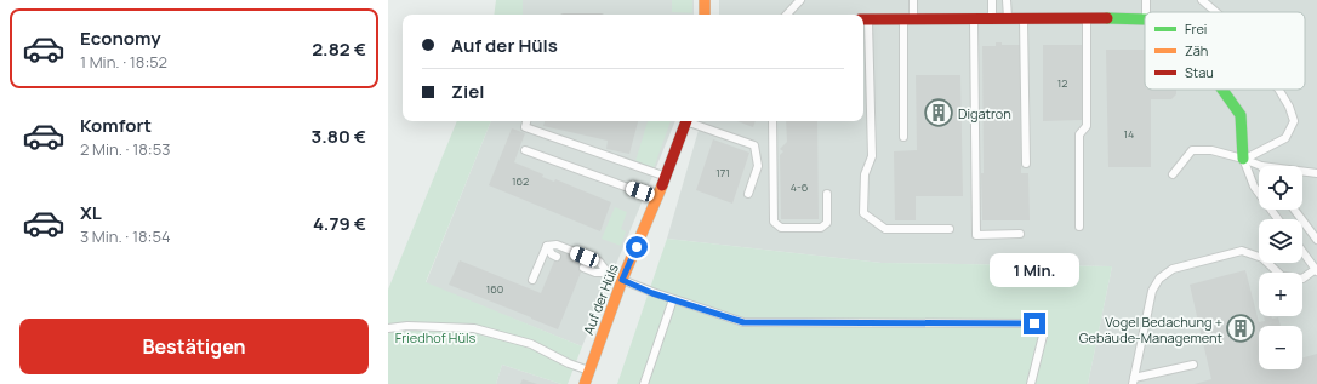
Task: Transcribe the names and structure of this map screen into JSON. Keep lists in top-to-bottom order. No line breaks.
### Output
{"streets":{"street":["Auf der Hüls"]},"parks":["Friedhof Hüls"],"places":{"building":["Digatron","Vogel Bedachung + Gebäude-Management"]},"house_numbers":["12","14","171","162","4-6","160"],"legend":["Frei","Zäh","Stau"],"page":{"list":[{"name":"Economy","note":"1 Min. · 18:52","value":"2.82 €"},{"name":"Komfort","note":"2 Min. · 18:53","value":"3.80 €"},{"name":"XL","note":"3 Min. · 18:54","value":"4.79 €"}],"banner":["Auf der Hüls","Ziel"],"map_buttons":["+","−"],"bubble":"1 Min.","buttons":"Bestätigen"}}
